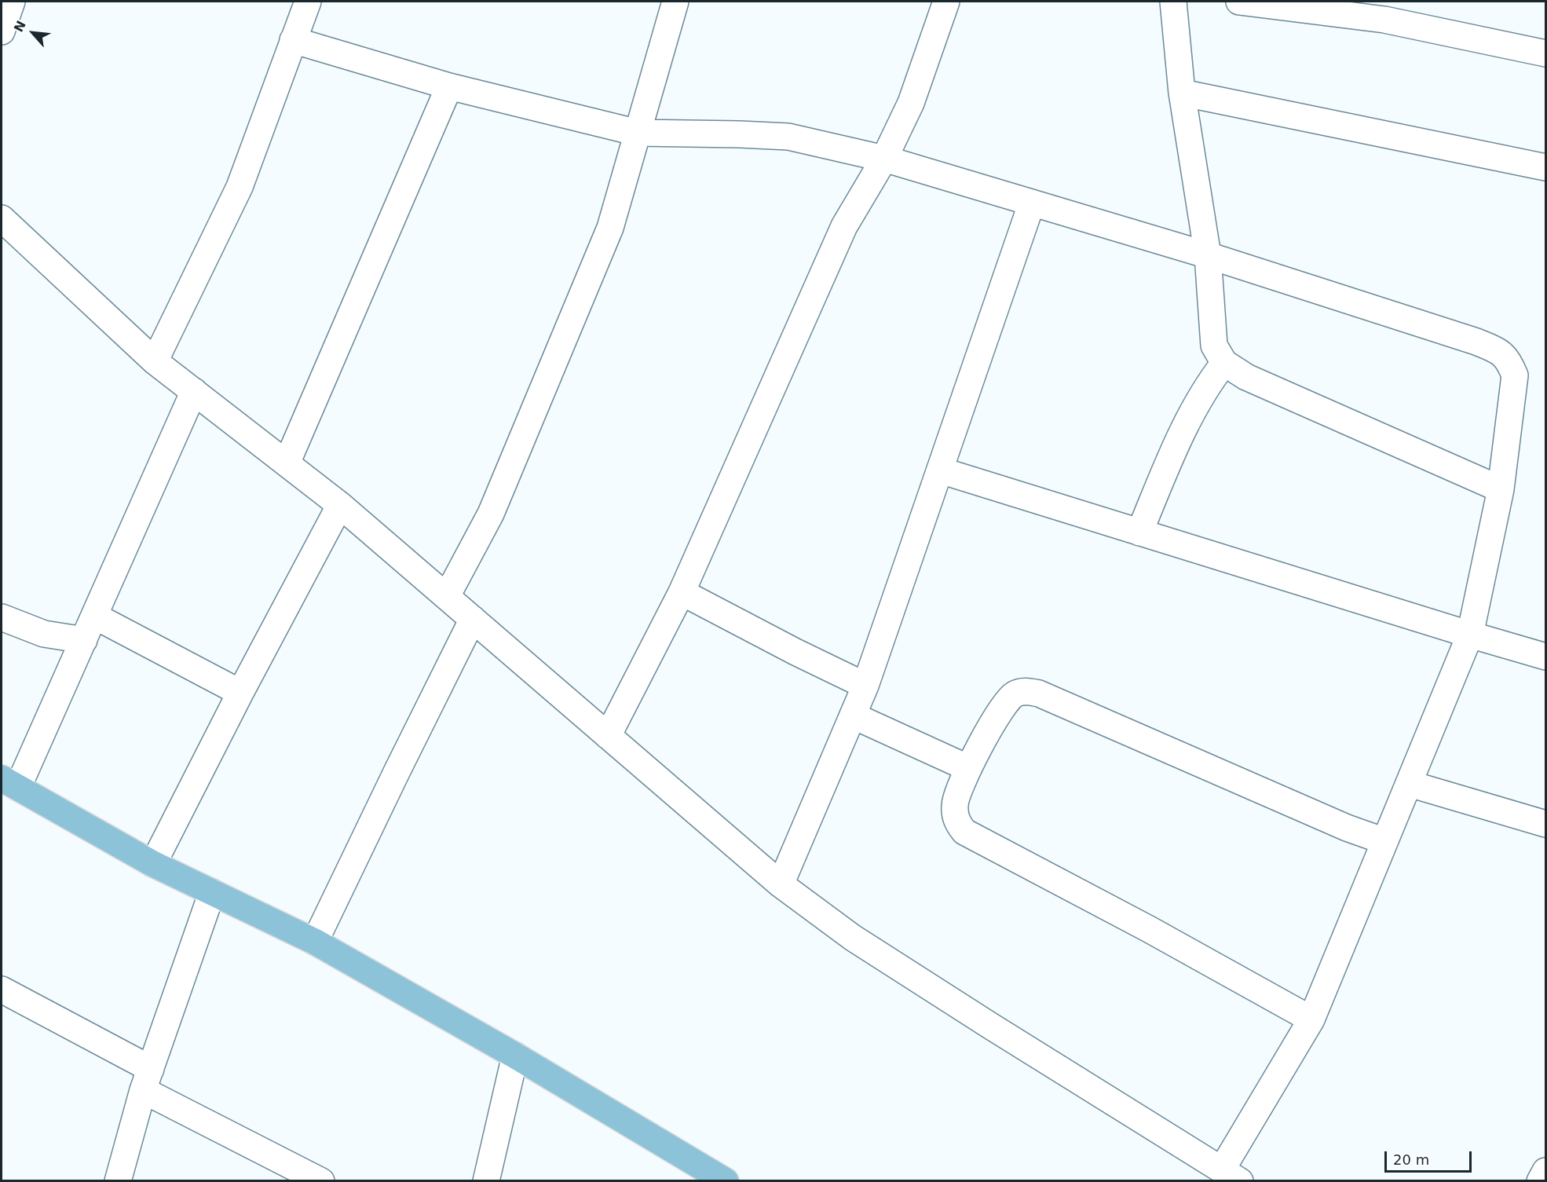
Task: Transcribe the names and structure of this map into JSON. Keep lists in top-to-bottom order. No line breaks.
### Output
{"scale_bar":"20 m","north":"top left"}
